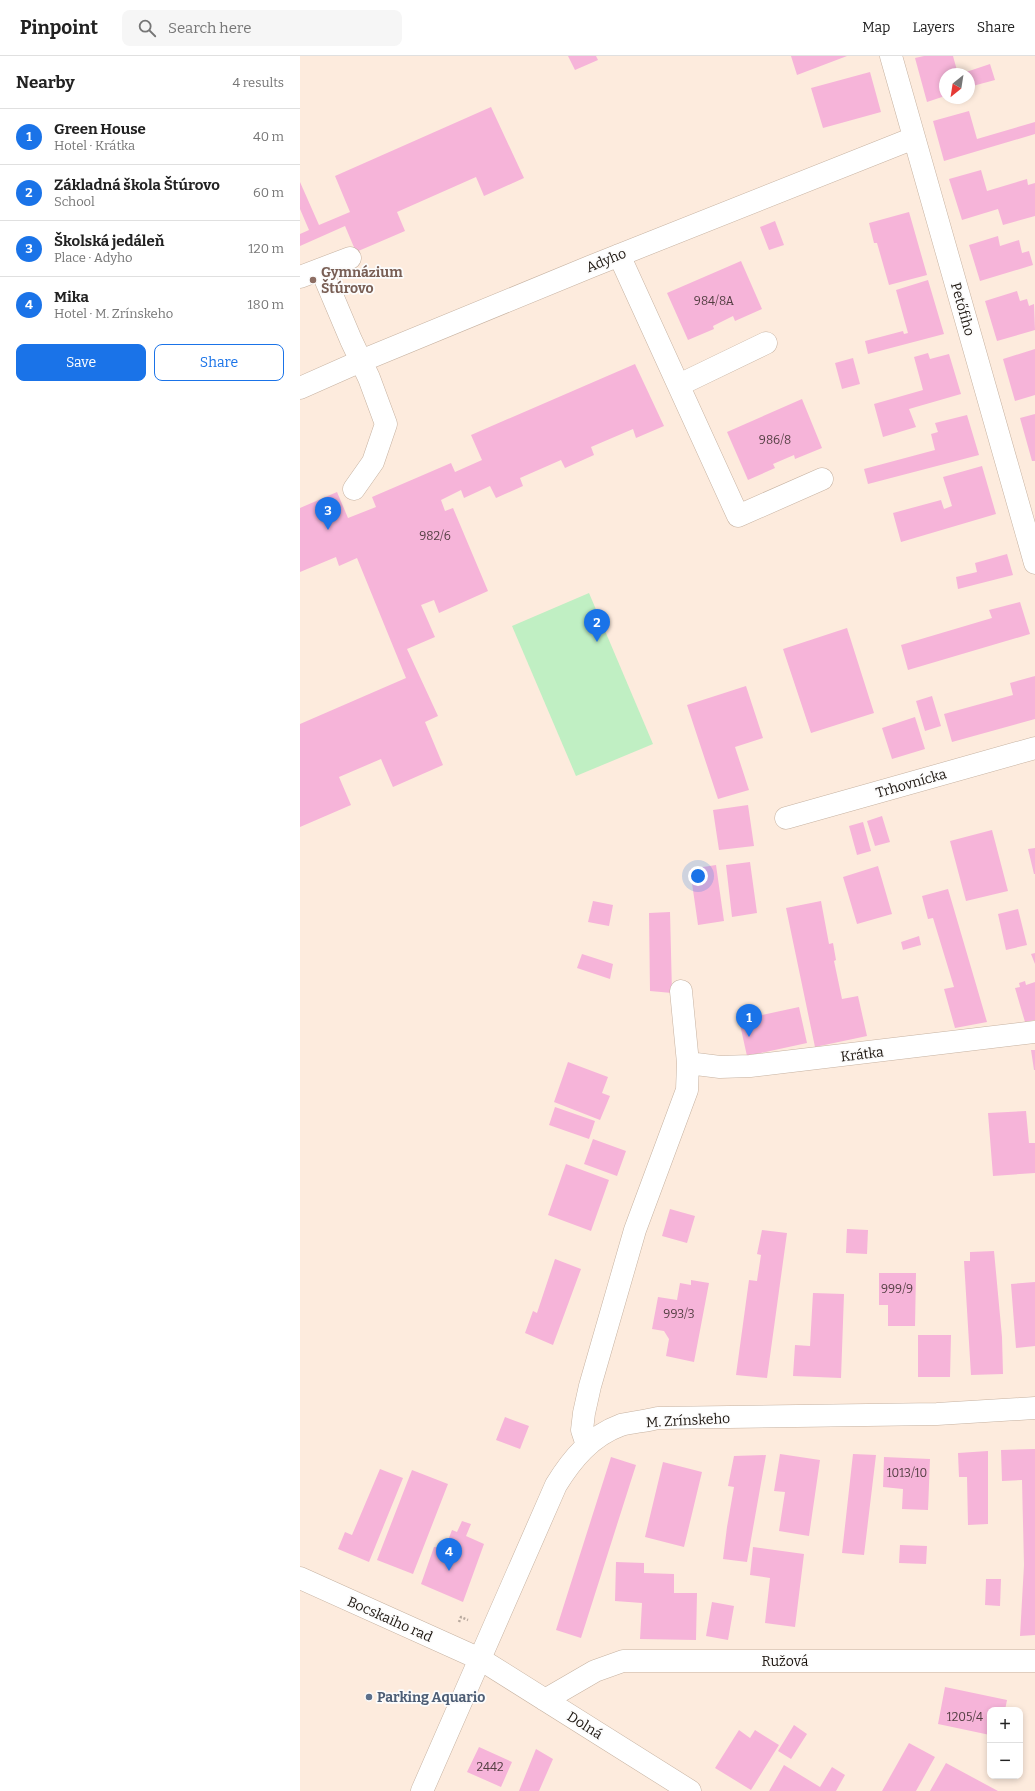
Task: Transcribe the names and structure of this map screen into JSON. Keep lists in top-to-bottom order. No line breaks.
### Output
{"streets":{"street":["Adyho","Petőfiho","Trhovnícka","Krátka","M. Zrínskeho","Bocskaiho rad","Ružová","Dolná"]},"crossings":[["Adyho","Petőfiho"],["M. Zrínskeho","Bocskaiho rad"],["M. Zrínskeho","Dolná"],["Bocskaiho rad","Dolná"],["Ružová","Dolná"]],"places":["Gymnázium Štúrovo","Parking Aquario"],"house_numbers":["984/8A","986/8","982/6","999/9","993/3","1013/10","1205/4","2442"],"north":"bottom left","page":{"header":"Pinpoint","search":"Search here","nav":["Map","Layers","Share"],"heading":["Nearby","4 results"],"list":[{"mark":"1","name":"Green House","note":"Hotel · Krátka","value":"40 m"},{"mark":"2","name":"Základná škola Štúrovo","note":"School","value":"60 m"},{"mark":"3","name":"Školská jedáleň","note":"Place · Adyho","value":"120 m"},{"mark":"4","name":"Mika","note":"Hotel · M. Zrínskeho","value":"180 m"}],"buttons":["Save","Share"],"pins":["3","2","1","4"],"map_buttons":["+","−"]}}
